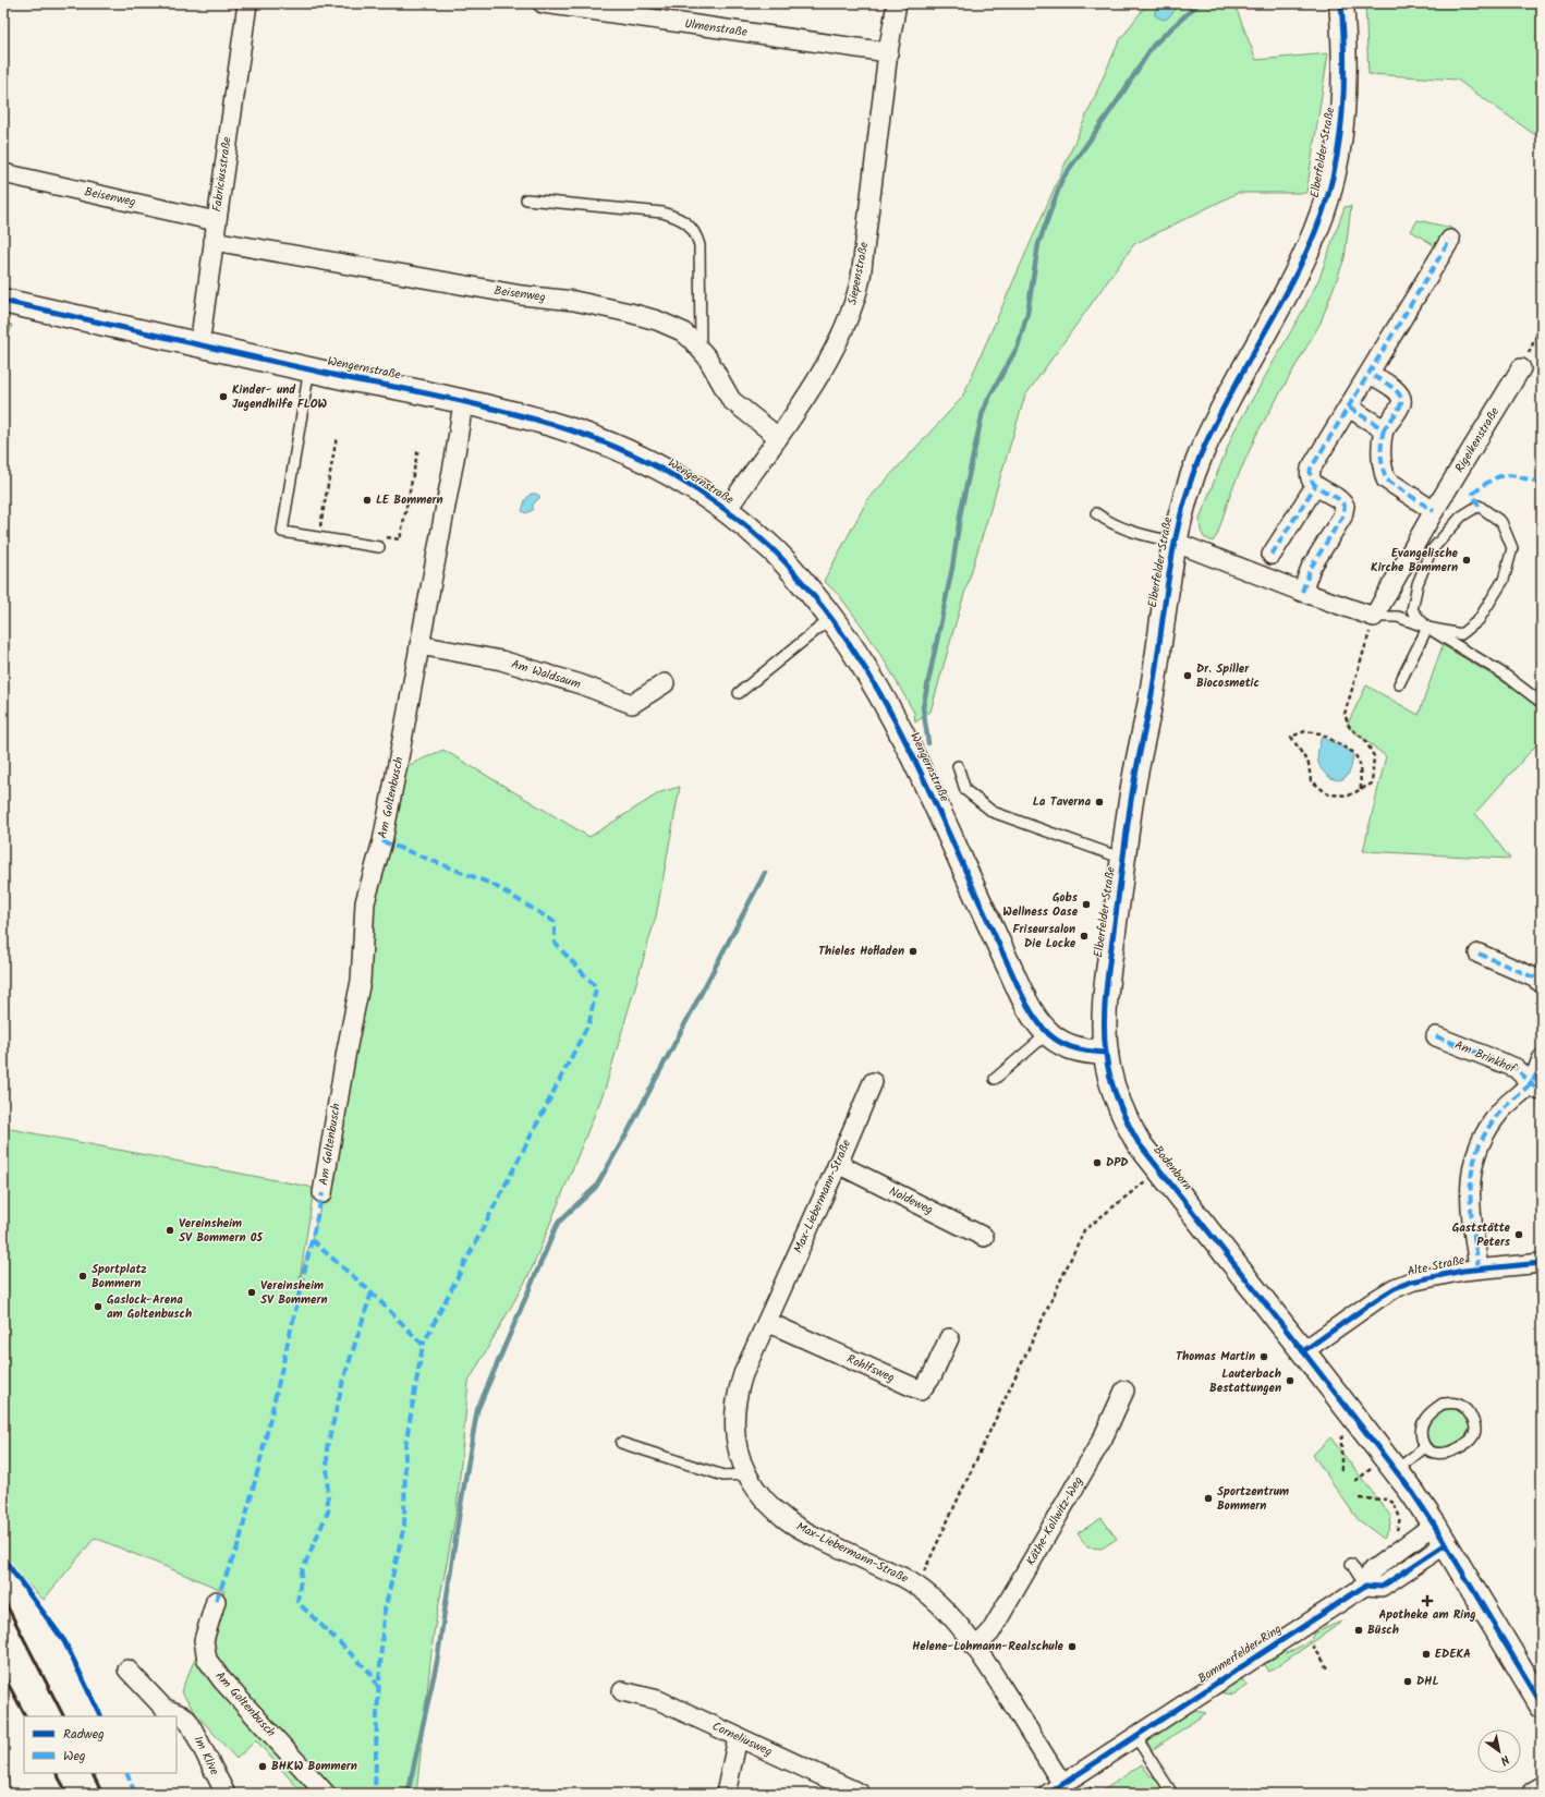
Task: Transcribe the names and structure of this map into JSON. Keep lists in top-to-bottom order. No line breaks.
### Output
{"streets":{"main road":["Elberfelder Straße","Wengernstraße","Bodenborn"],"street":["Ulmenstraße","Fabriciusstraße","Beisenweg","Siepenstraße","Rigeikenstraße","Am Waldsaum","Am Goltenbusch","Am Brinkhof","Max-Liebermann-Straße","Noldeweg","Alte Straße","Rohlfsweg","Käthe-Kollwitz-Weg","Bommerfelder Ring","Corneliusweg","Im Klive"]},"crossings":[["Ulmenstraße","Siepenstraße"],["Elberfelder Straße","Wengernstraße"],["Elberfelder Straße","Bodenborn"],["Fabriciusstraße","Beisenweg"],["Fabriciusstraße","Wengernstraße"],["Beisenweg","Siepenstraße"],["Siepenstraße","Wengernstraße"],["Wengernstraße","Am Goltenbusch"],["Wengernstraße","Bodenborn"],["Am Waldsaum","Am Goltenbusch"],["Am Brinkhof","Alte Straße"],["Bodenborn","Alte Straße"],["Bodenborn","Bommerfelder Ring"],["Max-Liebermann-Straße","Noldeweg"],["Max-Liebermann-Straße","Rohlfsweg"],["Max-Liebermann-Straße","Käthe-Kollwitz-Weg"],["Max-Liebermann-Straße","Bommerfelder Ring"]],"places":{"other":["Kinder- und Jugendhilfe FLOW","LE Bommern","Evangelische Kirche Bommern","Dr. Spiller Biocosmetic","La Taverna","Gobs Wellness Oase","Friseursalon Die Locke","Thieles Hofladen","DPD","Vereinsheim SV Bommern 05","Gaststätte Peters","Sportplatz Bommern","Vereinsheim SV Bommern","Gaslock-Arena am Goltenbusch","Thomas Martin","Lauterbach Bestattungen","Sportzentrum Bommern","Büsch","Helene-Lohmann-Realschule","EDEKA","DHL","BHKW Bommern"],"health":["Apotheke am Ring"]},"legend":["Radweg","Weg"],"north":"bottom right"}
